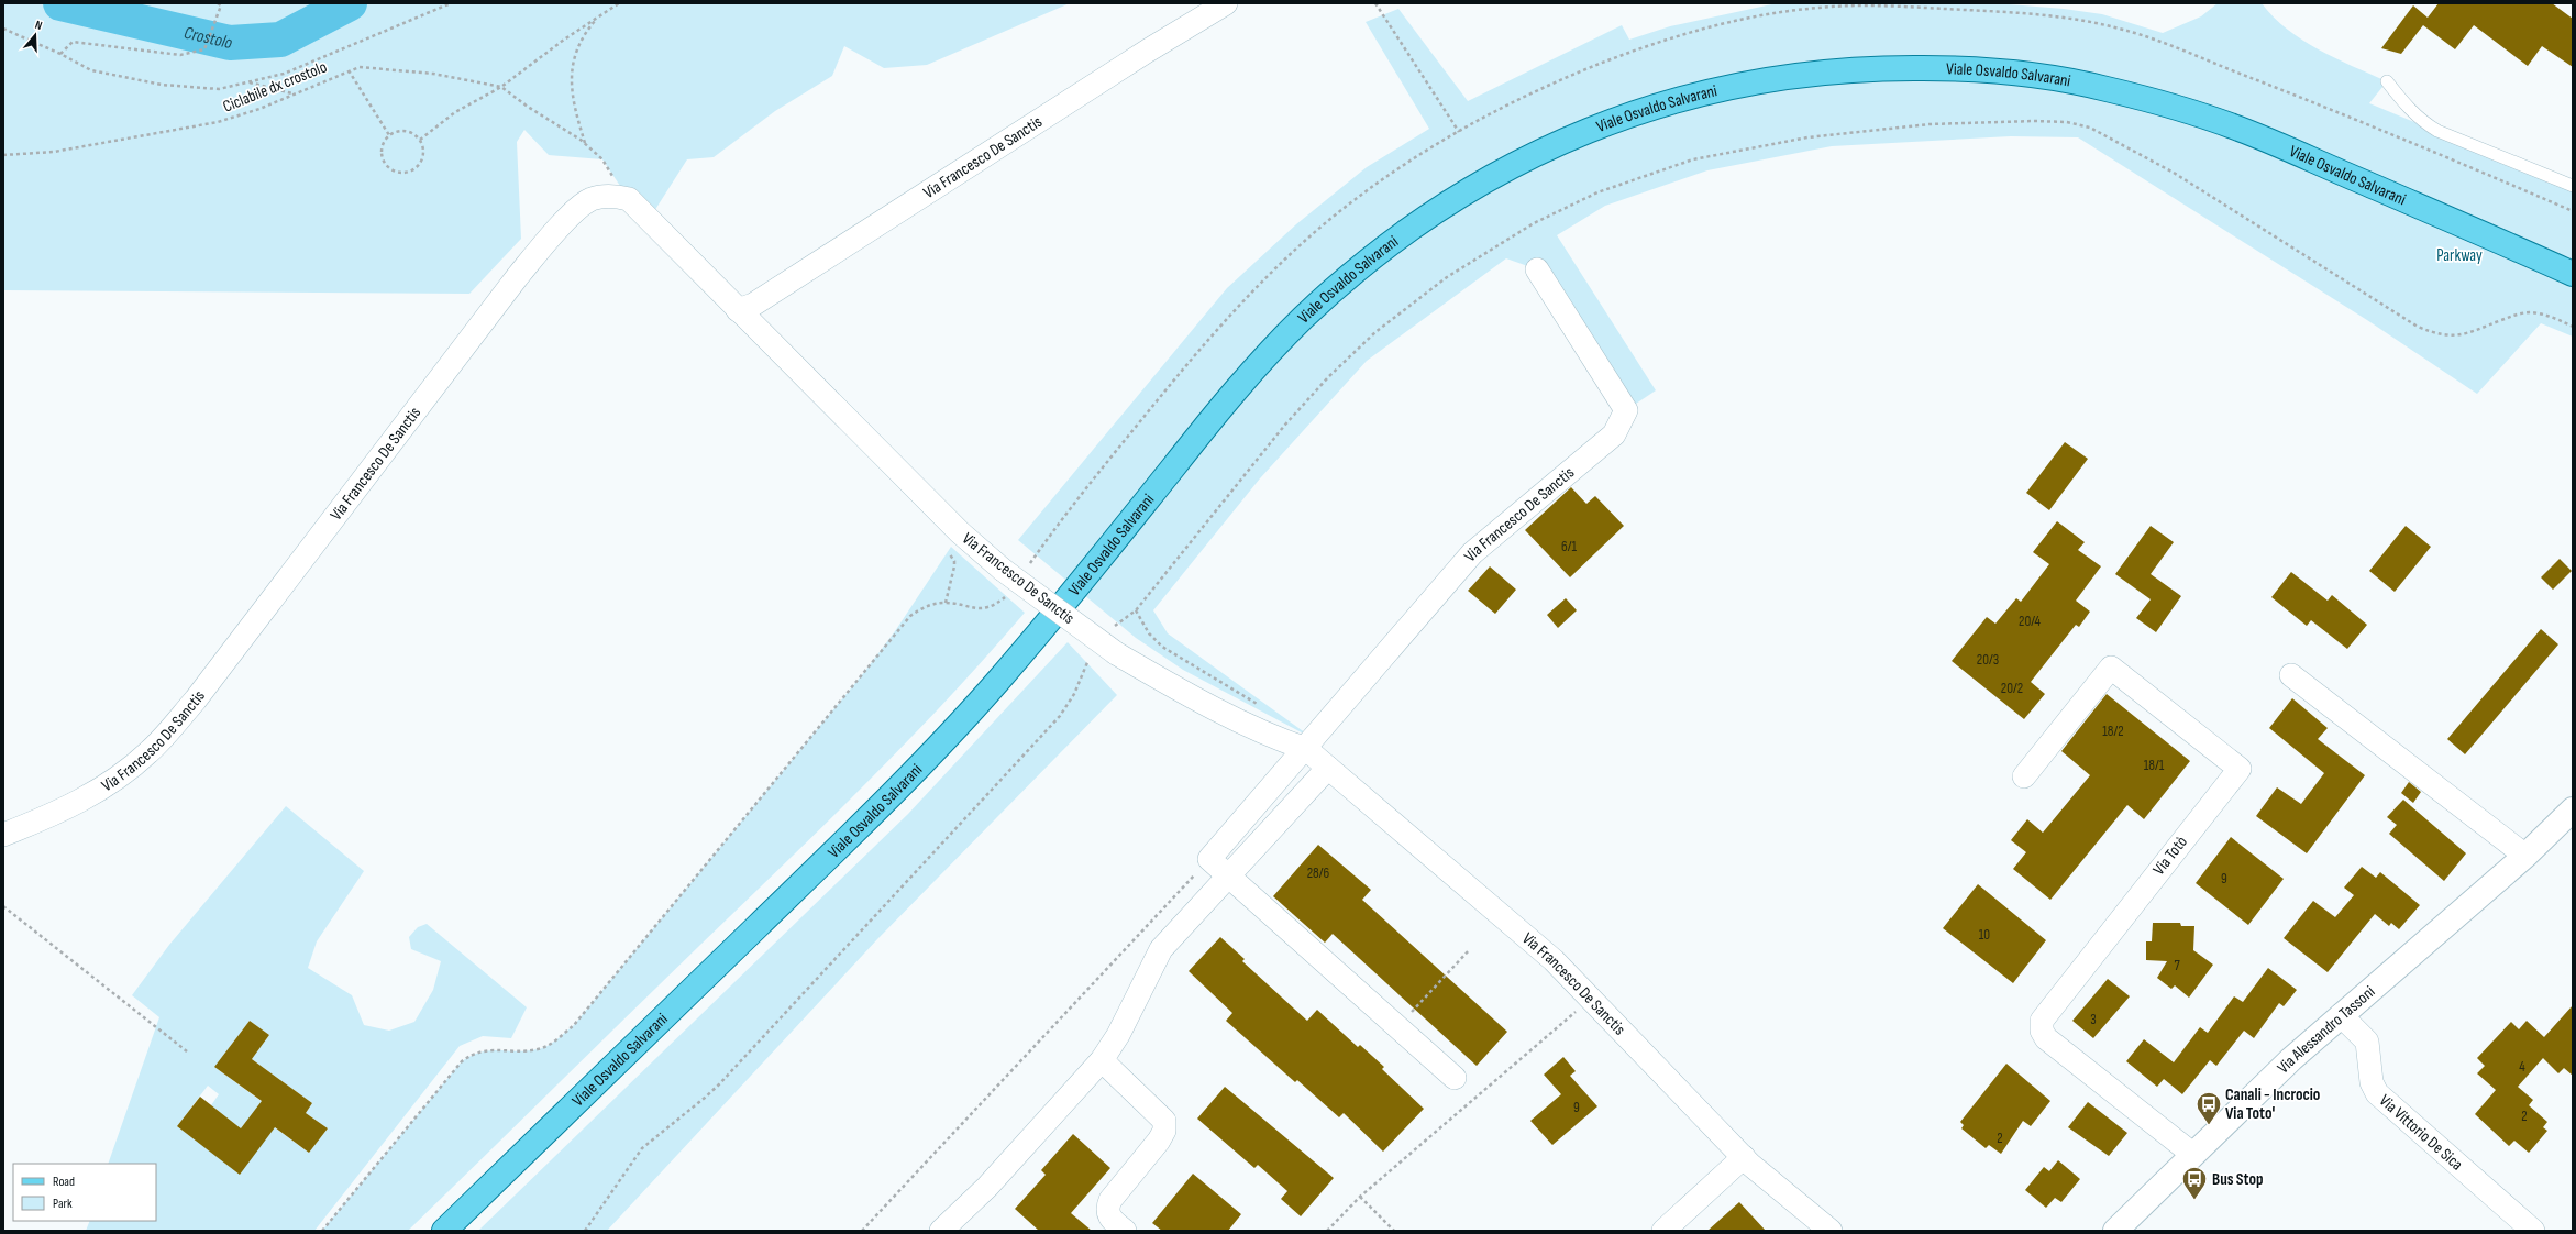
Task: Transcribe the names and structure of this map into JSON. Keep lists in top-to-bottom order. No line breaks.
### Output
{"streets":{"main road":["Viale Osvaldo Salvarani"],"street":["Via Francesco De Sanctis","Via Totò","Via Alessandro Tassoni","Via Vittorio De Sica"],"path":["Ciclabile dx crostolo"]},"crossings":[["Ciclabile dx crostolo","Via Francesco De Sanctis"],["Via Totò","Via Alessandro Tassoni"],["Via Alessandro Tassoni","Via Vittorio De Sica"]],"water":["Crostolo"],"parks":["Parkway"],"places":{"bus stop":["Canali - Incrocio Via Toto'","Bus Stop"]},"house_numbers":["6/1","20/4","20/3","20/2","18/2","18/1","28/6","9","10","7","3","4","9","2","2"],"legend":["Road","Park"],"north":"top"}
